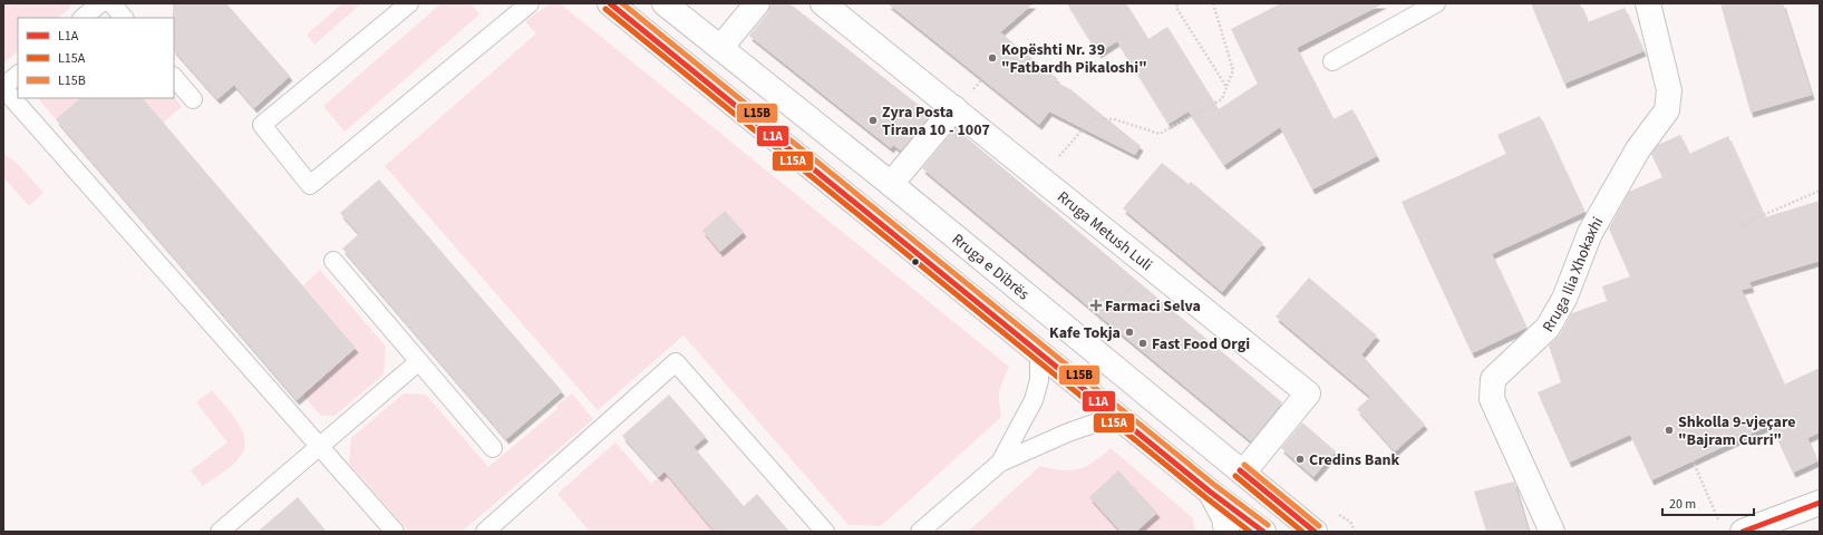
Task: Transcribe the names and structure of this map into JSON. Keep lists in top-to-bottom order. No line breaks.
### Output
{"streets":{"main road":["Rruga Metush Luli","Rruga e Dibrës","Rruga Ilia Xhokaxhi"]},"crossings":[["Rruga Metush Luli","Rruga e Dibrës"]],"places":{"other":["Kopështi Nr. 39 \"Fatbardh Pikaloshi\"","Zyra Posta Tirana 10 - 1007","Kafe Tokja","Fast Food Orgi","Shkolla 9-vjeçare \"Bajram Curri\"","Credins Bank"],"health":["Farmaci Selva"]},"lines":["transit line L1A","transit line L15B","transit line L15A"],"legend":["L1A","L15A","L15B"],"scale_bar":"20 m"}
